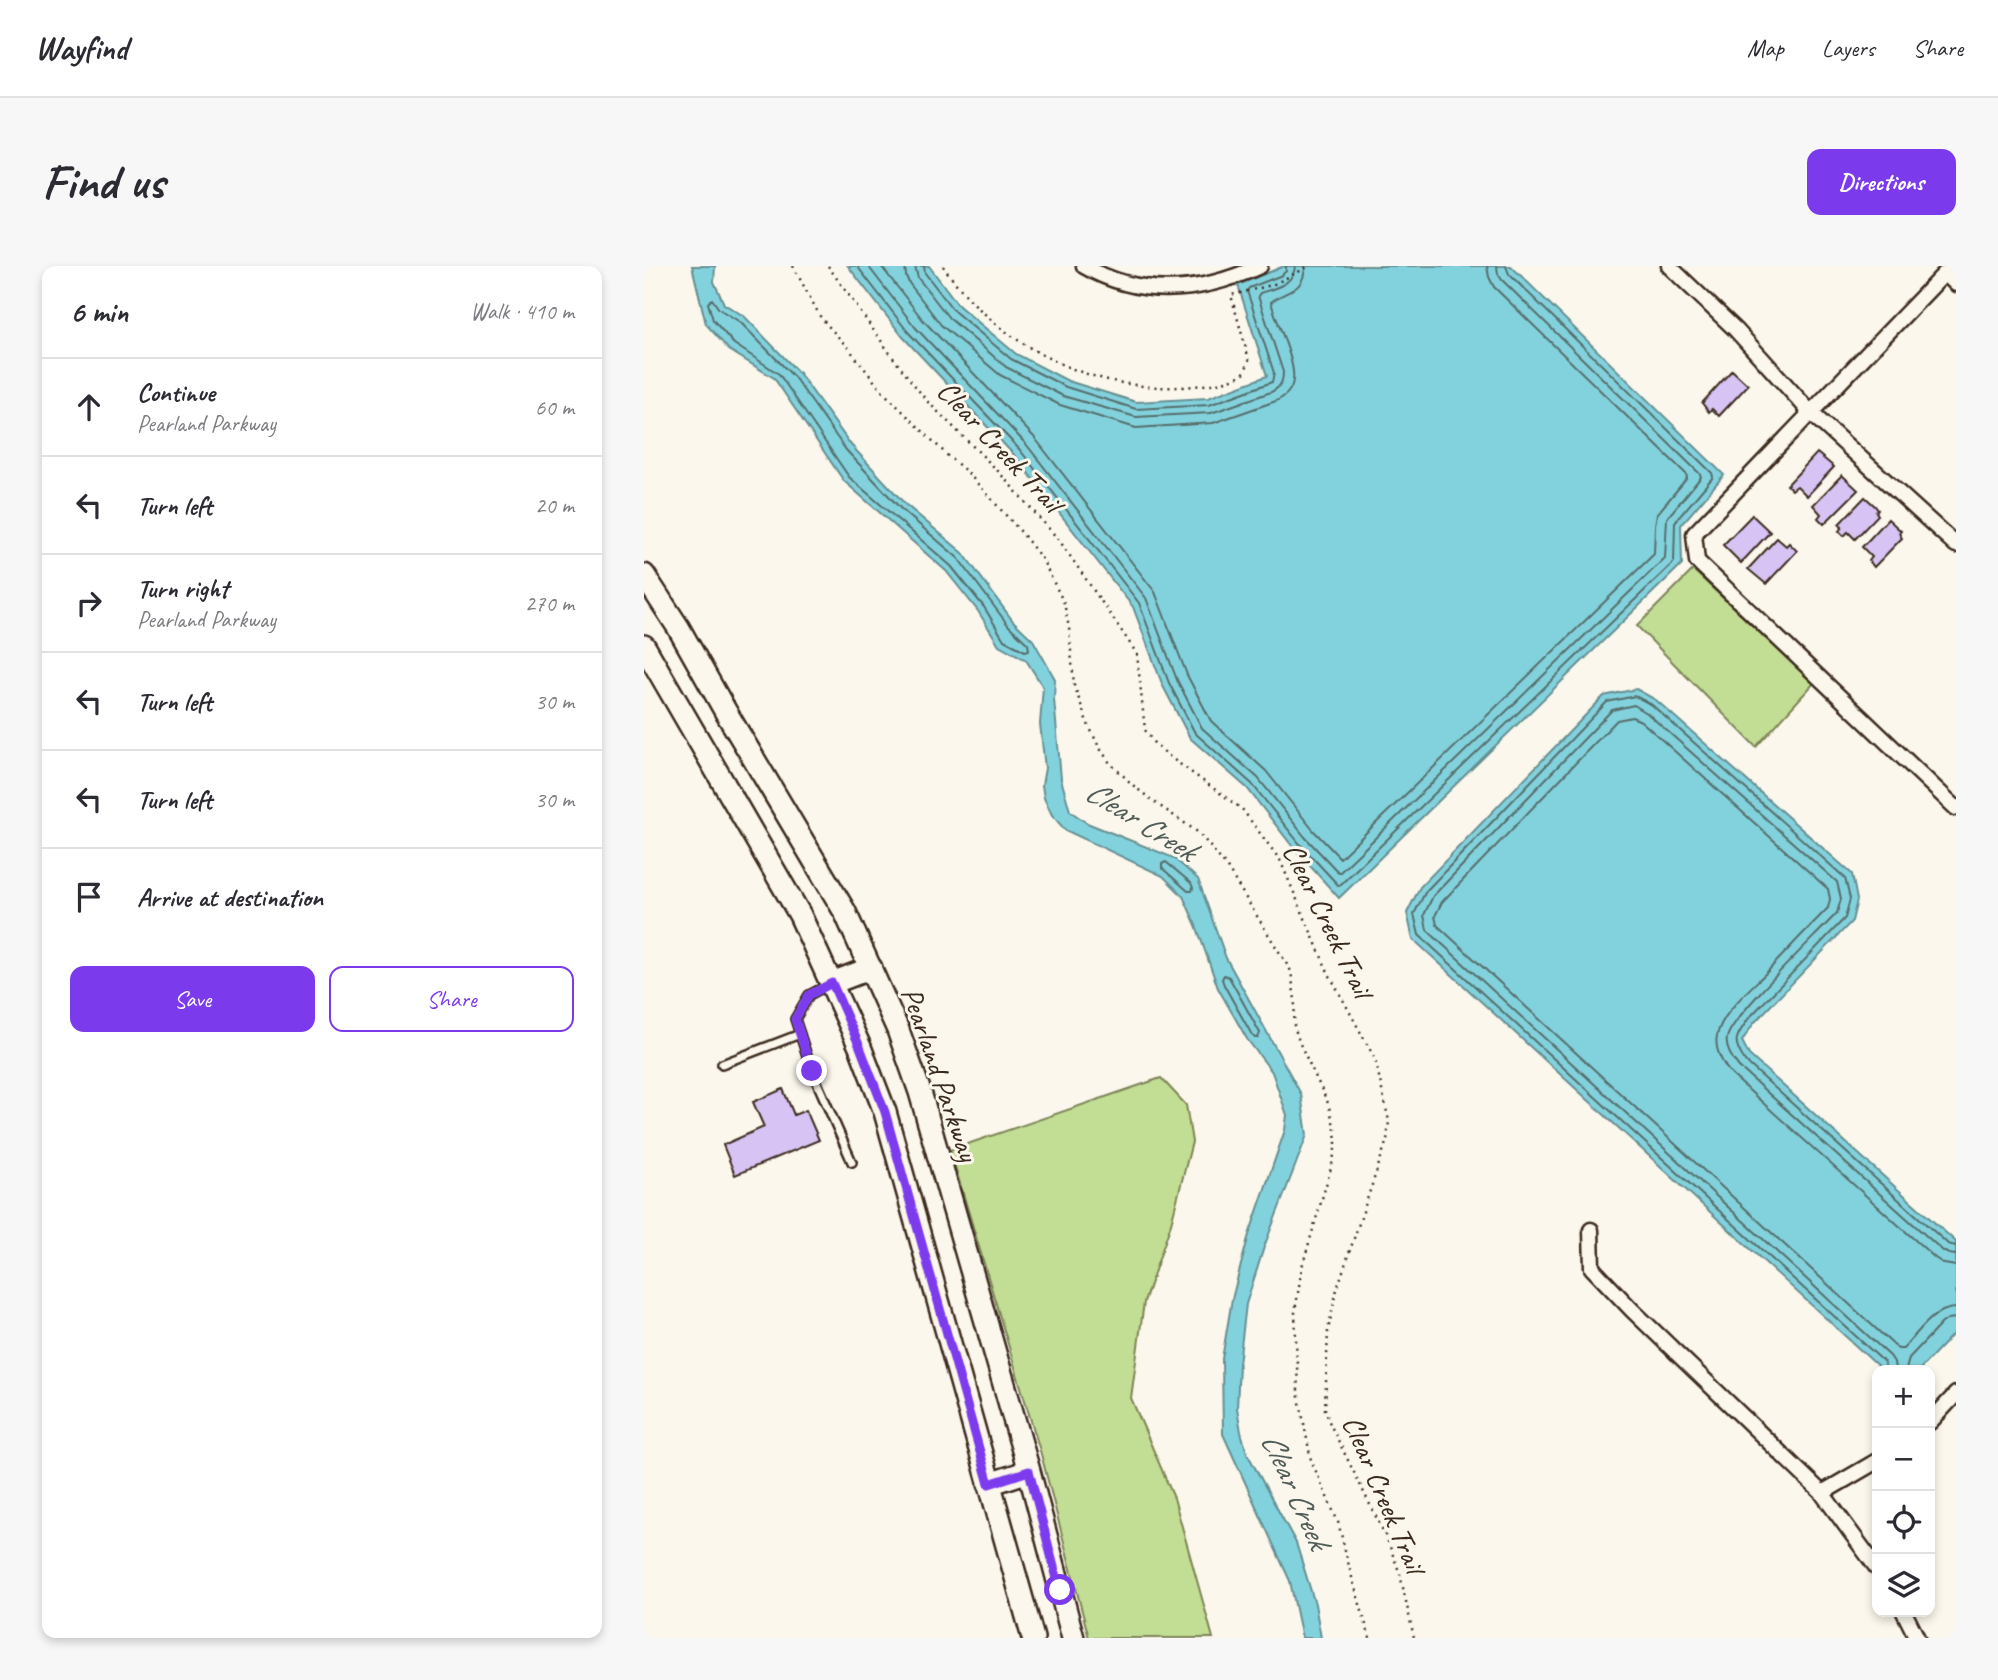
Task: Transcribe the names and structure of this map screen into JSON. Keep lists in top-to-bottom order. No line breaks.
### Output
{"streets":{"main road":["Pearland Parkway"],"path":["Clear Creek Trail"]},"water":["Clear Creek"],"page":{"header":"Wayfind","nav":["Map","Layers","Share"],"buttons":["Directions",["Save","Share"]],"title":"Find us","heading":["6 min","Walk · 410 m"],"list":[["Continue","Pearland Parkway","60 m"],["Turn left","20 m"],["Turn right","Pearland Parkway","270 m"],["Turn left","30 m"],["Turn left","30 m"],"Arrive at destination"],"map_buttons":["+","−"]}}
